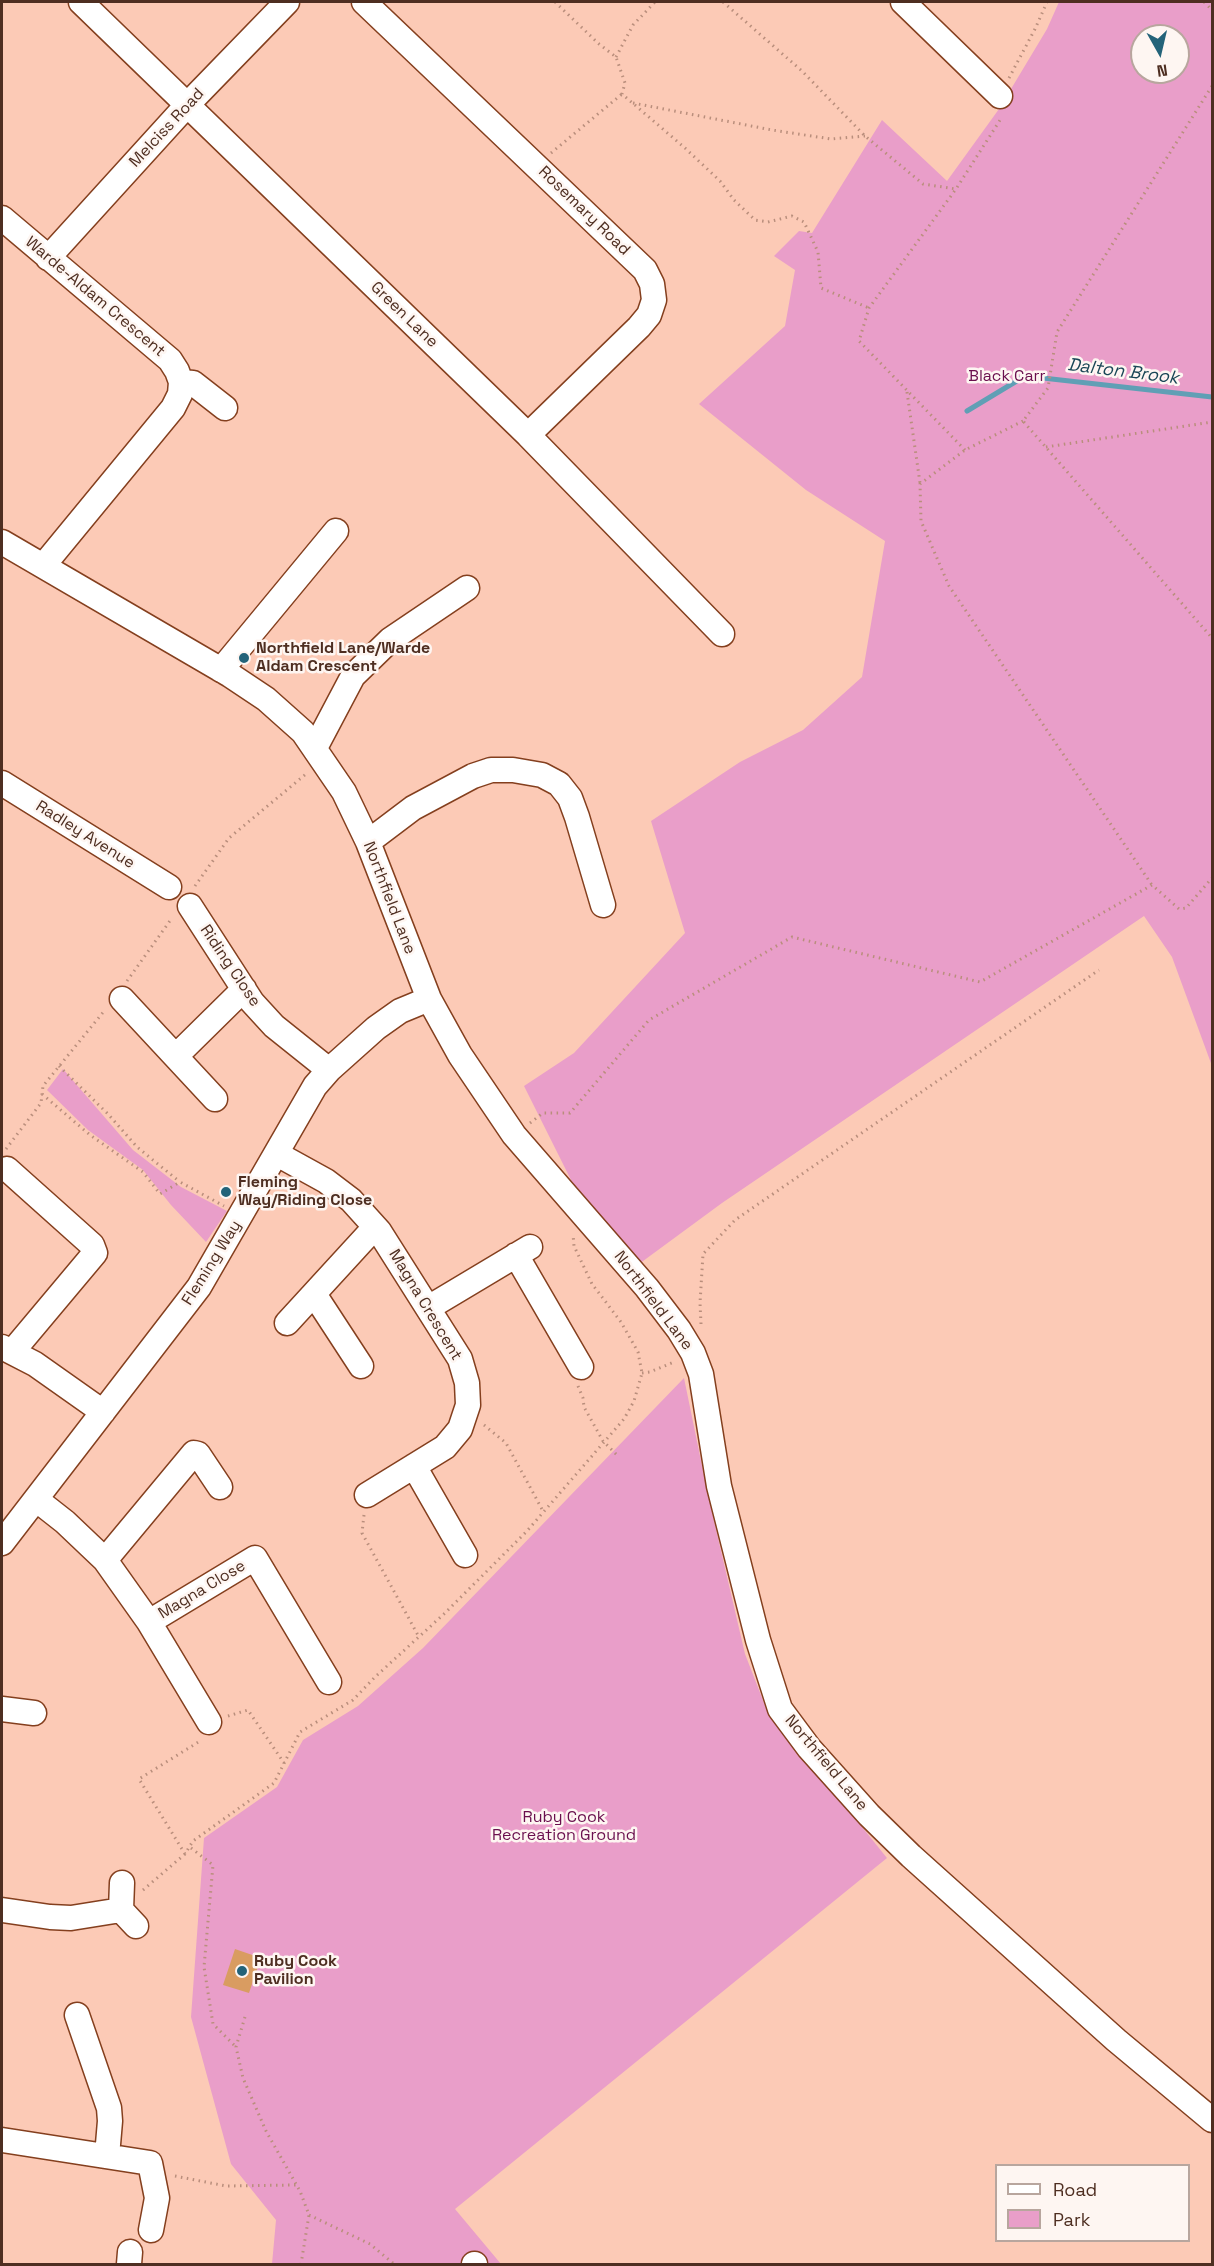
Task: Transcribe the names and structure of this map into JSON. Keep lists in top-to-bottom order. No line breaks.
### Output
{"streets":{"street":["Melciss Road","Rosemary Road","Warde-Aldam Crescent","Green Lane","Radley Avenue","Northfield Lane","Riding Close","Fleming Way","Magna Crescent","Magna Close"]},"crossings":[["Melciss Road","Warde-Aldam Crescent"],["Melciss Road","Green Lane"],["Rosemary Road","Green Lane"],["Northfield Lane","Fleming Way"],["Riding Close","Fleming Way"],["Fleming Way","Magna Crescent"],["Fleming Way","Magna Close"]],"water":["Dalton Brook"],"parks":["Black Carr","Ruby Cook Recreation Ground"],"places":["Northfield Lane/Warde Aldam Crescent","Fleming Way/Riding Close","Ruby Cook Pavilion"],"legend":["Road","Park"],"north":"bottom"}
